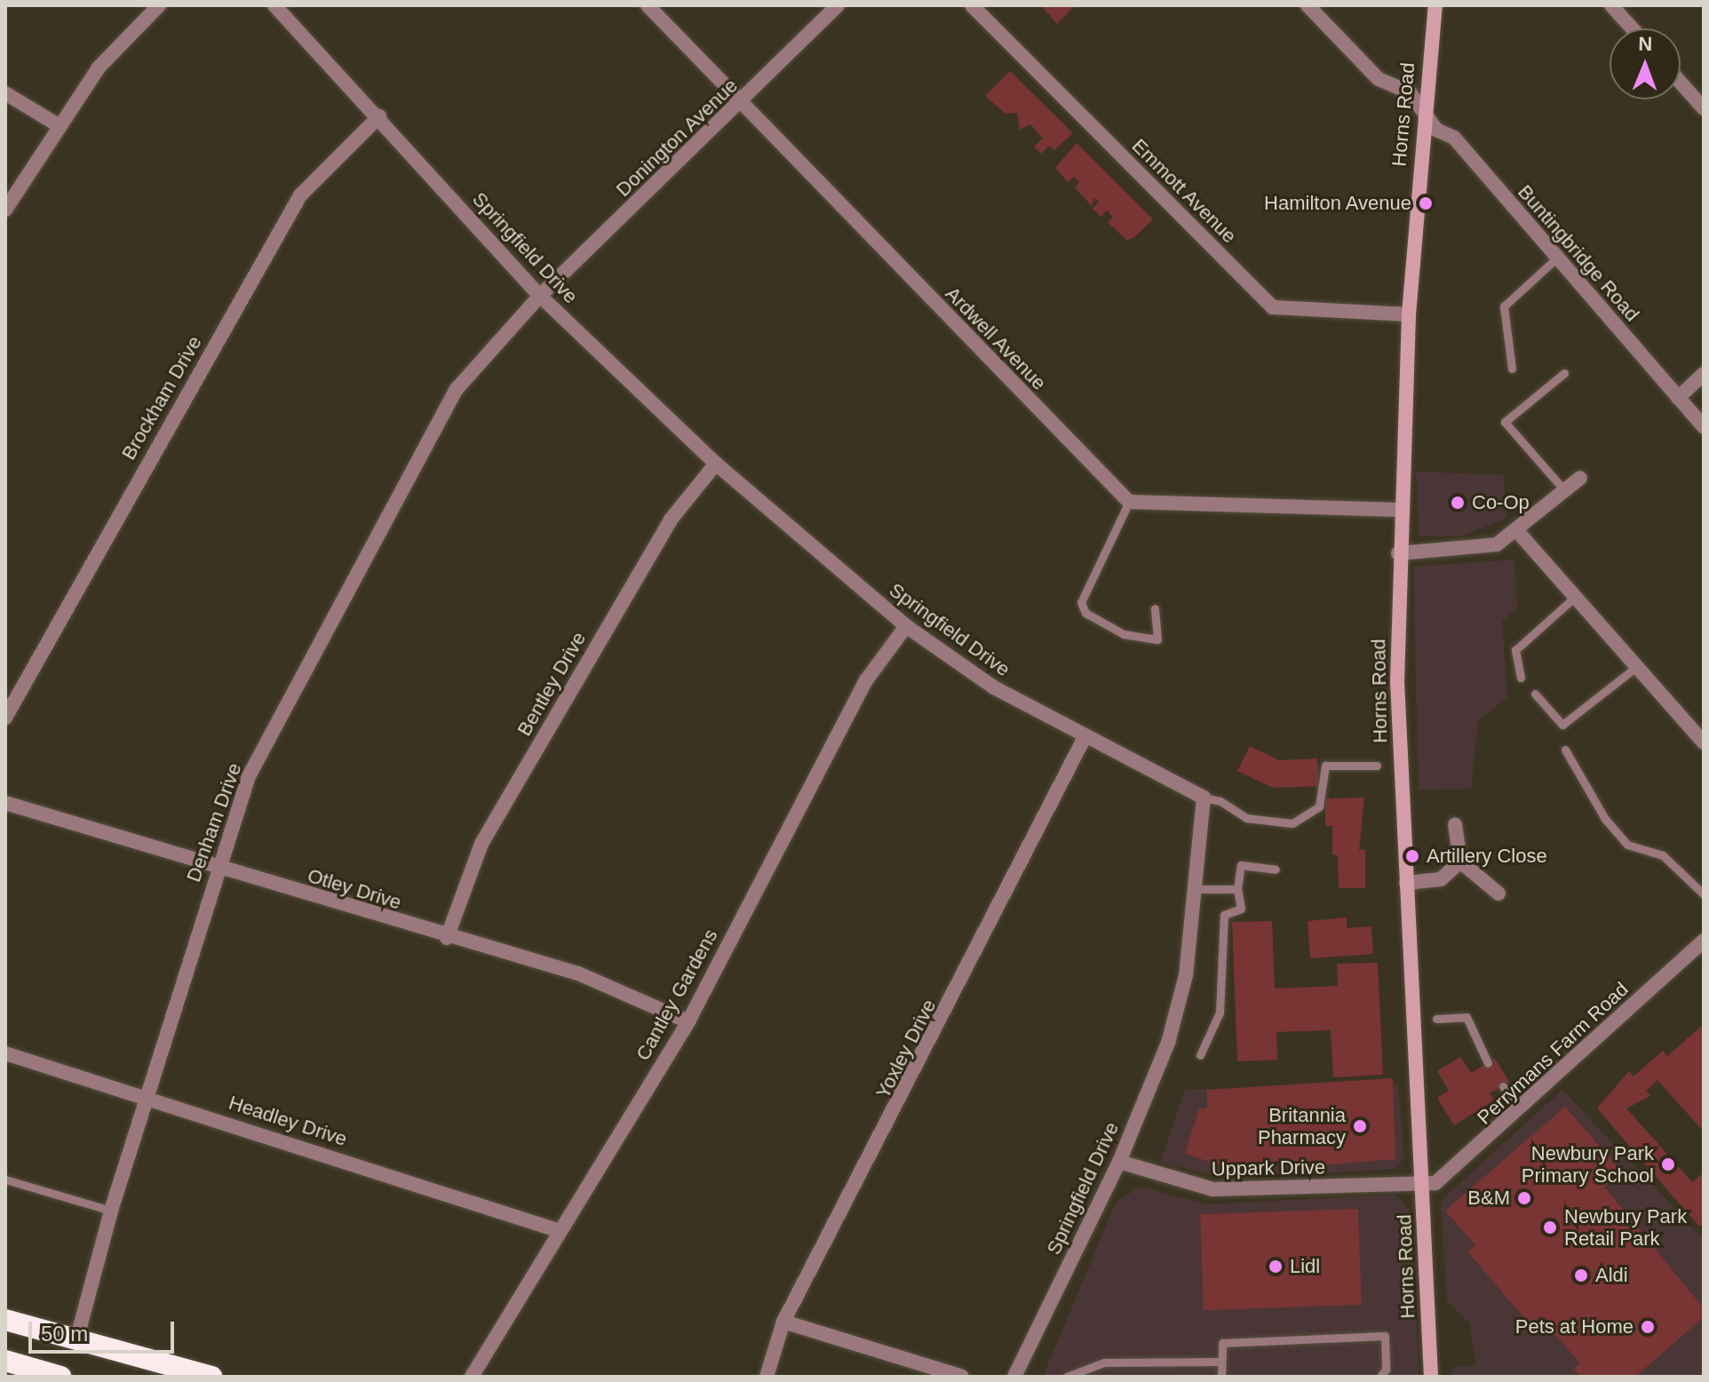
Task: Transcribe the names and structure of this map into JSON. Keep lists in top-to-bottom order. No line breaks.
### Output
{"streets":{"street":["Horns Road","Donington Avenue","Emmott Avenue","Springfield Drive","Buntingbridge Road","Ardwell Avenue","Brockham Drive","Bentley Drive","Denham Drive","Otley Drive","Cantley Gardens","Yoxley Drive","Perrymans Farm Road","Headley Drive","Uppark Drive"]},"crossings":[["Horns Road","Emmott Avenue"],["Horns Road","Buntingbridge Road"],["Horns Road","Perrymans Farm Road"],["Horns Road","Uppark Drive"],["Donington Avenue","Springfield Drive"],["Donington Avenue","Ardwell Avenue"],["Donington Avenue","Denham Drive"],["Springfield Drive","Brockham Drive"],["Springfield Drive","Bentley Drive"],["Springfield Drive","Denham Drive"],["Springfield Drive","Cantley Gardens"],["Springfield Drive","Yoxley Drive"],["Springfield Drive","Uppark Drive"],["Bentley Drive","Otley Drive"],["Denham Drive","Otley Drive"],["Denham Drive","Headley Drive"],["Otley Drive","Cantley Gardens"],["Cantley Gardens","Headley Drive"],["Perrymans Farm Road","Uppark Drive"]],"places":["Hamilton Avenue","Co-Op","Artillery Close","Britannia Pharmacy","Newbury Park Primary School","B&M","Newbury Park Retail Park","Lidl","Aldi","Pets at Home"],"scale_bar":"50 m","north":"top"}
